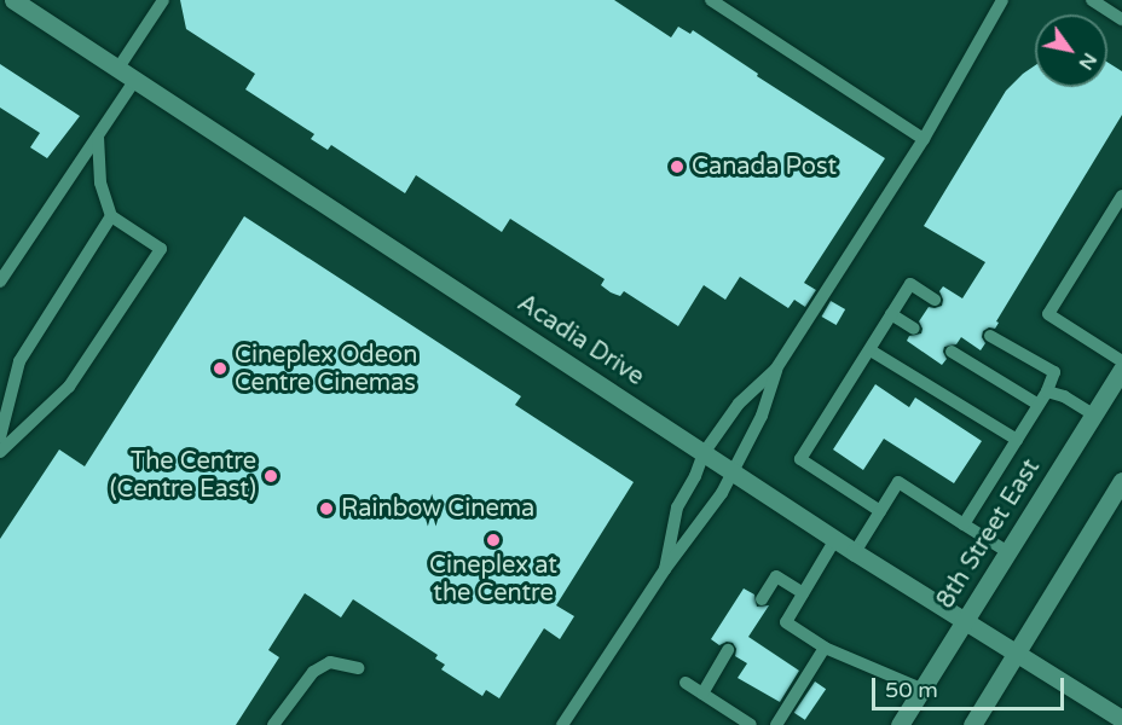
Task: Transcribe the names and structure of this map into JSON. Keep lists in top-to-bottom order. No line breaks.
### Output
{"streets":{"street":["Acadia Drive","8th Street East"]},"crossings":[["Acadia Drive","8th Street East"]],"places":["Canada Post","Cineplex Odeon Centre Cinemas","The Centre (Centre East)","Rainbow Cinema","Cineplex at the Centre"],"scale_bar":"50 m","north":"bottom right"}
